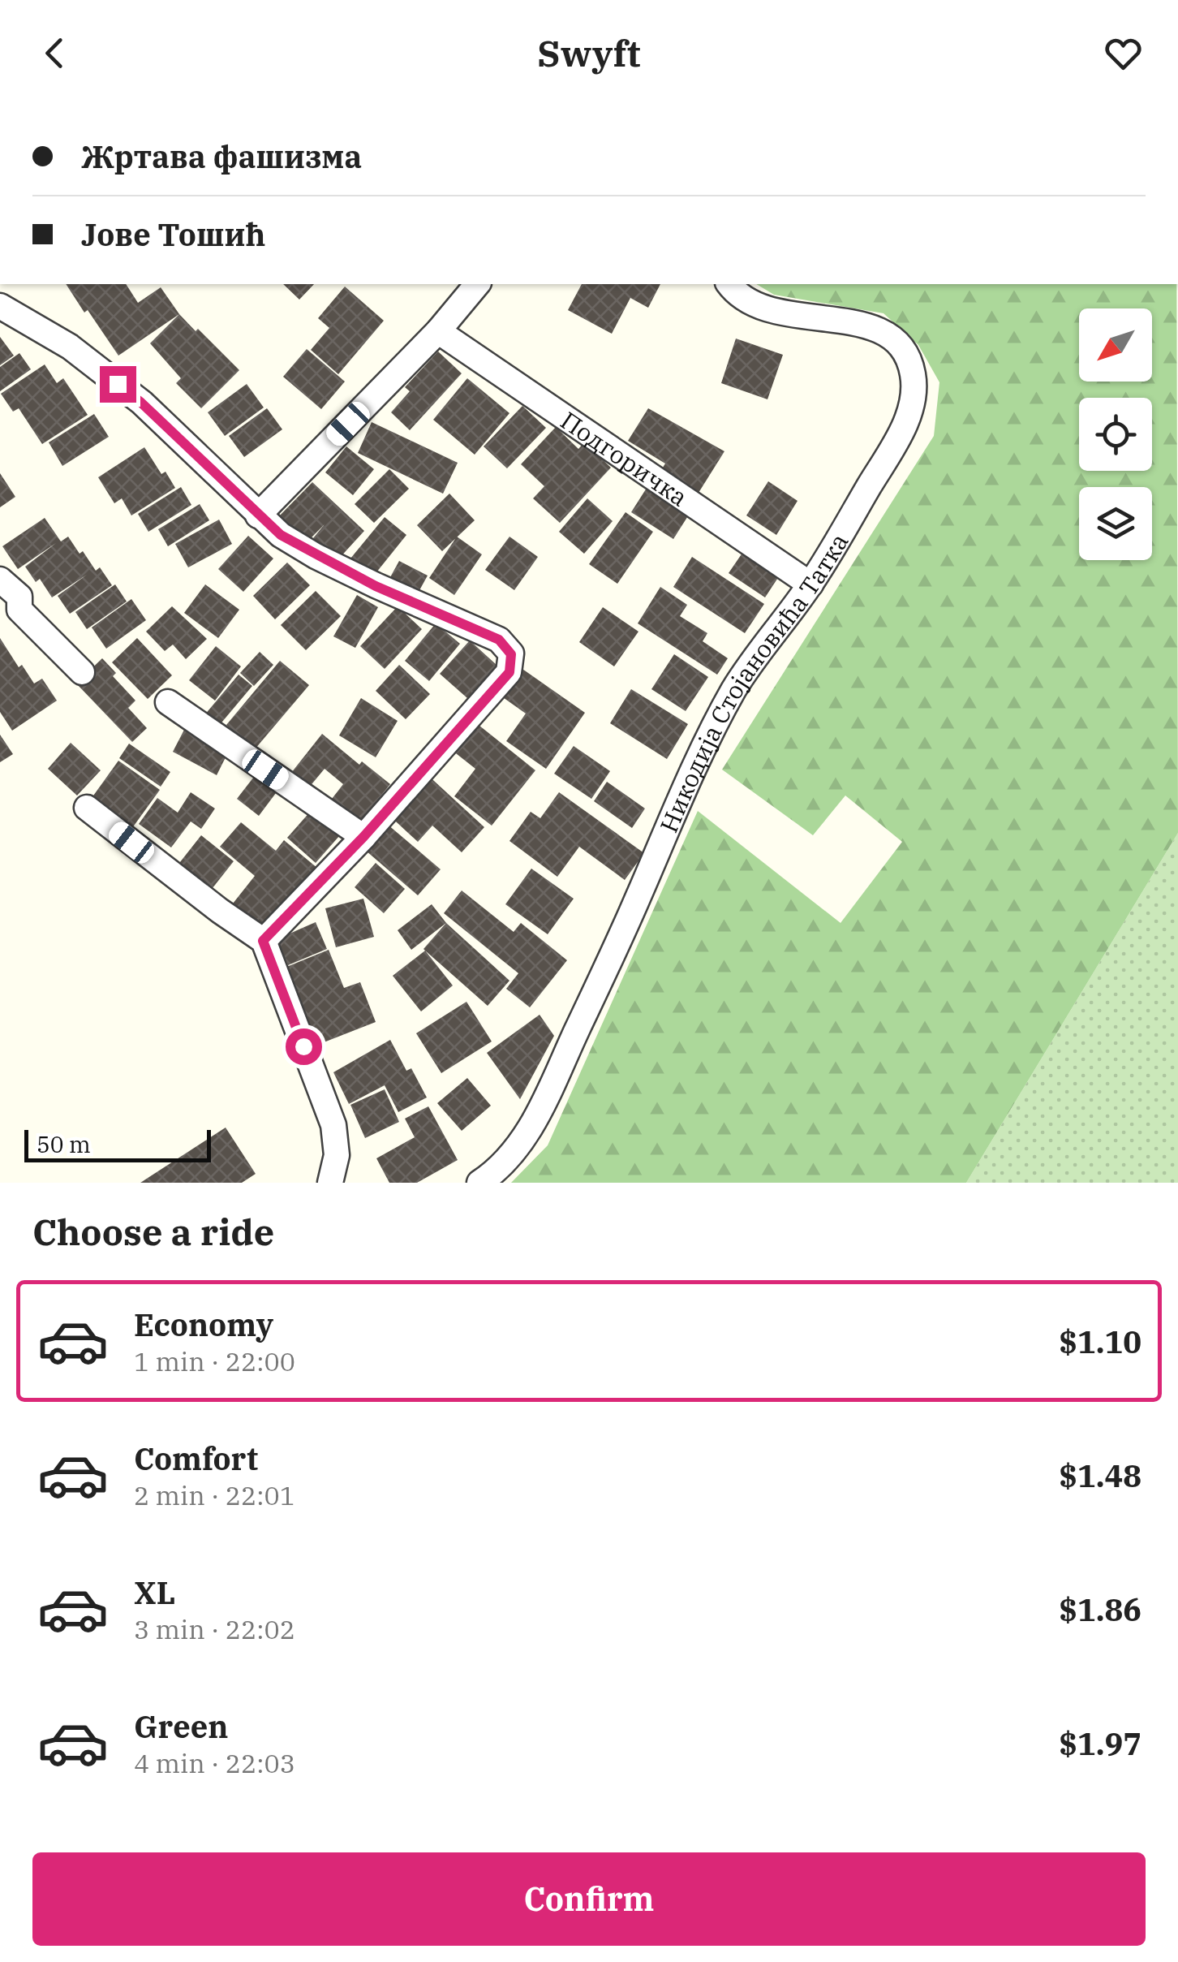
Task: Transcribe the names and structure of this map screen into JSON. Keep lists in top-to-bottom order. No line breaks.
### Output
{"streets":{"street":["Подгоричка","Никодија Стојановића Татка"]},"crossings":[["Подгоричка","Никодија Стојановића Татка"]],"scale_bar":"50 m","north":"bottom left","page":{"header":"Swyft","banner":["Жртава фашизма","Јове Тошић"],"scale":"50 m","heading":"Choose a ride","list":[{"name":"Economy","note":"1 min · 22:00","value":"$1.10"},{"name":"Comfort","note":"2 min · 22:01","value":"$1.48"},{"name":"XL","note":"3 min · 22:02","value":"$1.86"},{"name":"Green","note":"4 min · 22:03","value":"$1.97"}],"buttons":"Confirm"}}
